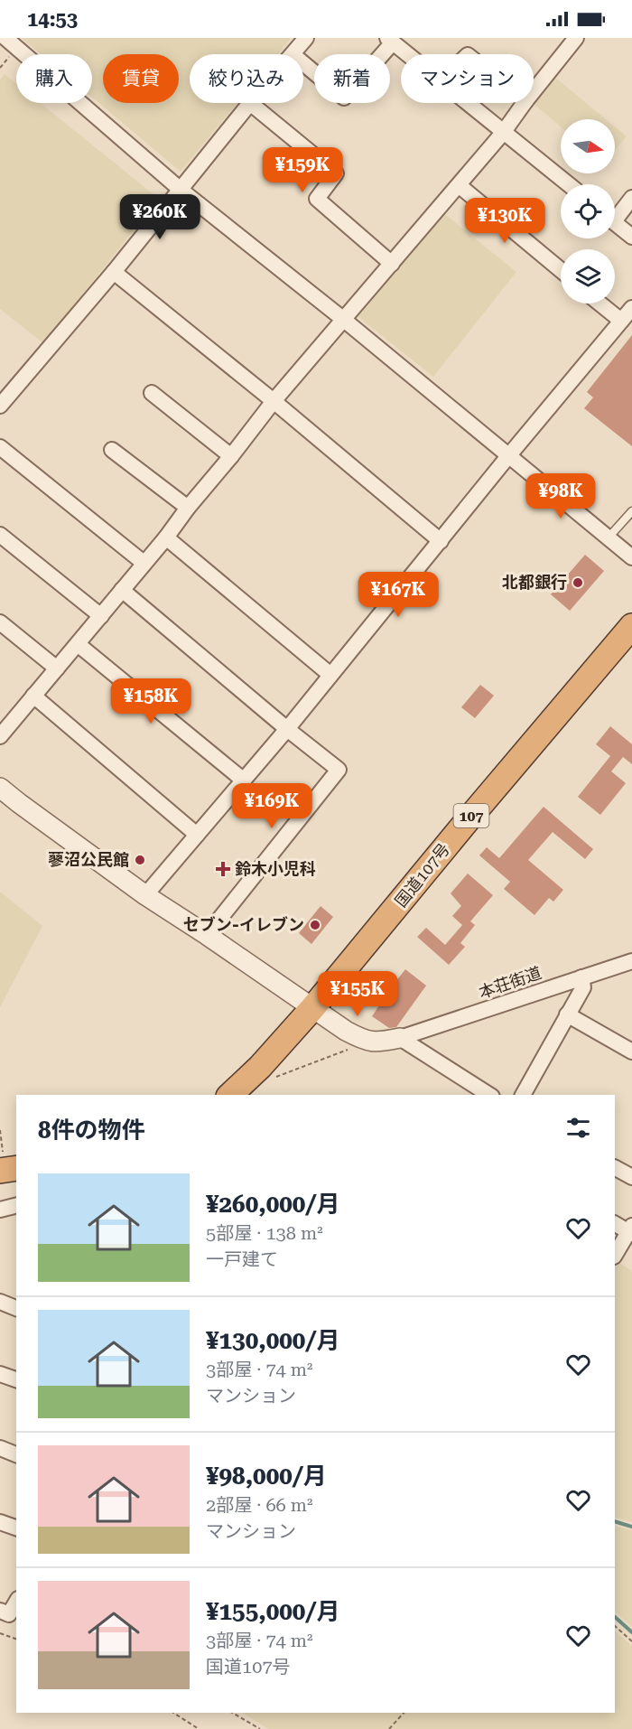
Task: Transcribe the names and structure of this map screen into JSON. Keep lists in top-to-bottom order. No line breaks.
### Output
{"streets":{"highway":["107","国道107号"],"street":["本荘街道"]},"places":{"other":["北都銀行","蓼沼公民館","セブン-イレブン"],"health":["鈴木小児科"]},"north":"right","page":{"status":"14:53","chip":["購入","賃貸","絞り込み","新着","マンション"],"price":["¥159K","¥260K","¥130K","¥98K","¥167K","¥158K","¥169K","¥155K"],"heading":"8件の物件","list":[{"name":"¥260,000/月","note":"5部屋 · 138 m² · 一戸建て"},{"name":"¥130,000/月","note":"3部屋 · 74 m² · マンション"},{"name":"¥98,000/月","note":"2部屋 · 66 m² · マンション"},{"name":"¥155,000/月","note":"3部屋 · 74 m² · 国道107号"}]}}
